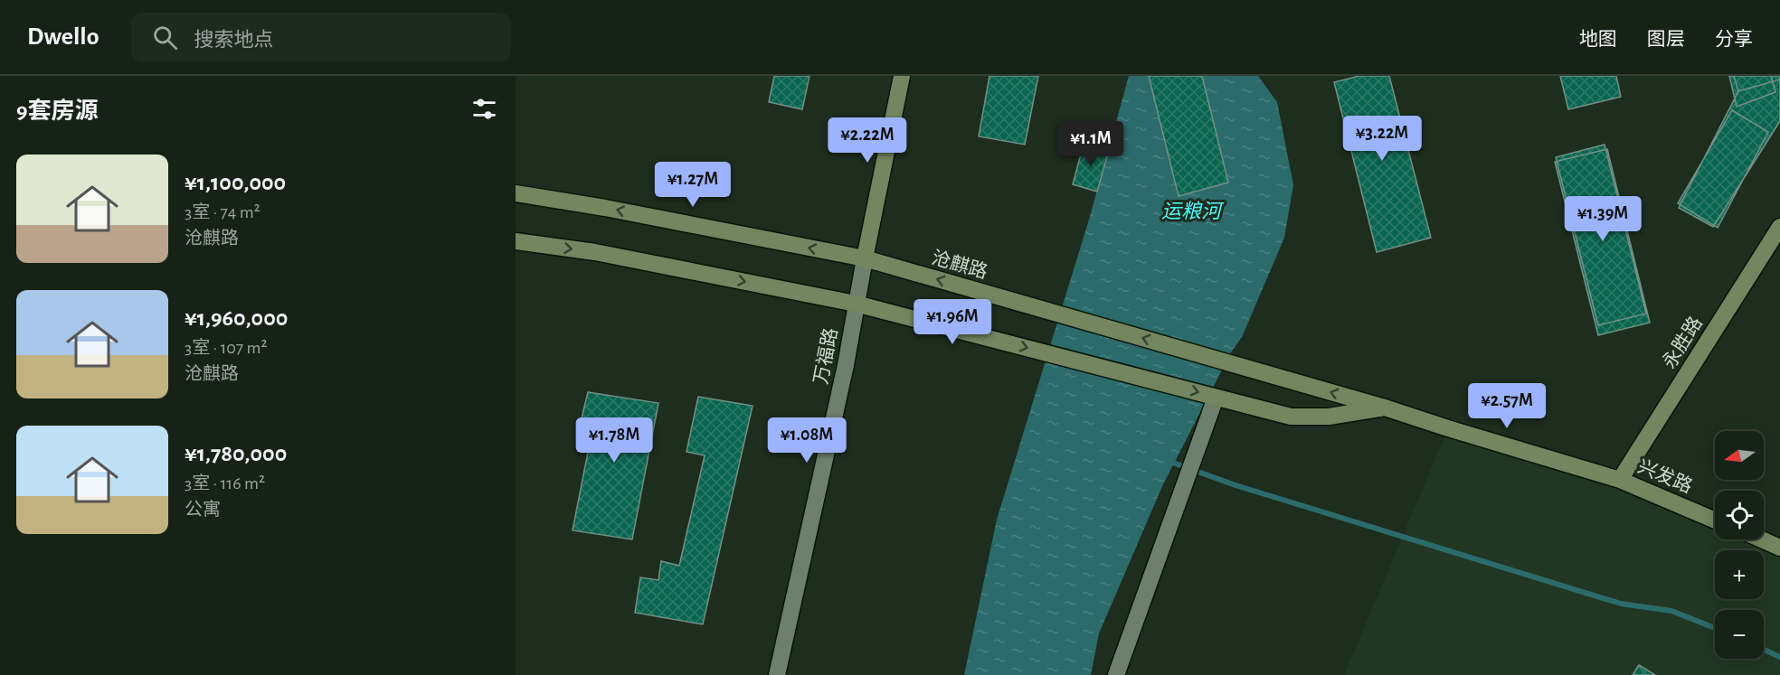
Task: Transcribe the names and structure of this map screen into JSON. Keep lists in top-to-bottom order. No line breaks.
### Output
{"streets":{"main road":["沧麒路","永胜路","万福路","兴发路"]},"crossings":[["沧麒路","永胜路"],["沧麒路","万福路"],["沧麒路","兴发路"],["永胜路","兴发路"]],"water":["运粮河"],"north":"left","page":{"header":"Dwello","search":"搜索地点","nav":["地图","图层","分享"],"heading":"9套房源","price":["¥3.22M","¥2.22M","¥1.1M","¥1.27M","¥1.39M","¥1.96M","¥2.57M","¥1.78M","¥1.08M"],"list":[{"name":"¥1,100,000","note":"3室 · 74 m² · 沧麒路"},{"name":"¥1,960,000","note":"3室 · 107 m² · 沧麒路"},{"name":"¥1,780,000","note":"3室 · 116 m² · 公寓"}],"map_buttons":["+","−"]}}
